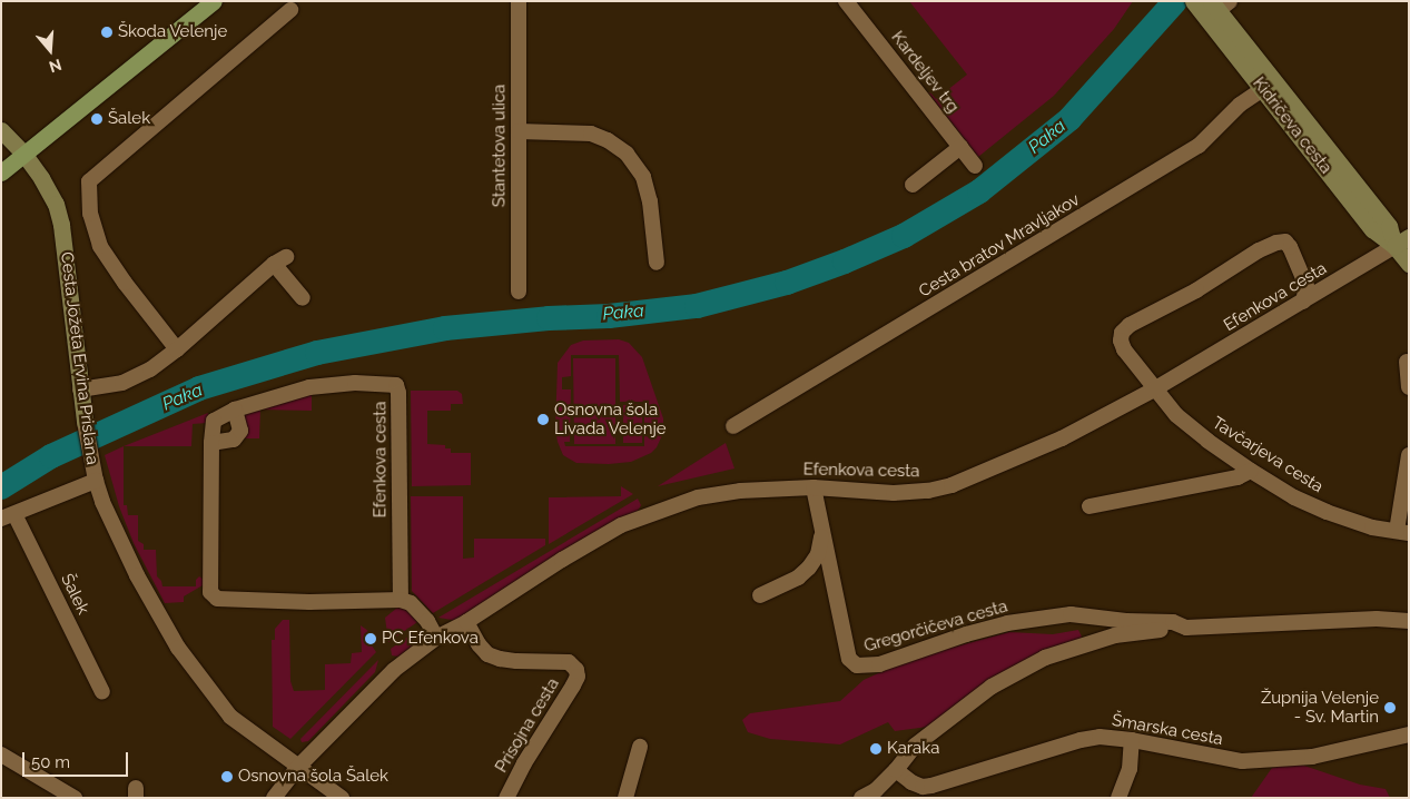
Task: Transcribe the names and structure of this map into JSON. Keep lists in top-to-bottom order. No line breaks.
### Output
{"streets":{"main road":["Kidričeva cesta","Cesta Jožeta Ervina Prislana"],"street":["Kardeljev trg","Stantetova ulica","Cesta bratov Mravljakov","Efenkova cesta","Tavčarjeva cesta","Šalek","Gregorčičeva cesta","Prisojna cesta","Šmarska cesta"]},"crossings":[["Kidričeva cesta","Cesta bratov Mravljakov"],["Kidričeva cesta","Efenkova cesta"],["Efenkova cesta","Cesta Jožeta Ervina Prislana"],["Efenkova cesta","Tavčarjeva cesta"],["Efenkova cesta","Gregorčičeva cesta"],["Efenkova cesta","Prisojna cesta"],["Cesta Jožeta Ervina Prislana","Šalek"]],"water":["Paka"],"places":["Škoda Velenje","Šalek","Osnovna šola Livada Velenje","PC Efenkova","Župnija Velenje - Sv. Martin","Karaka","Osnovna šola Šalek"],"scale_bar":"50 m","north":"bottom"}
